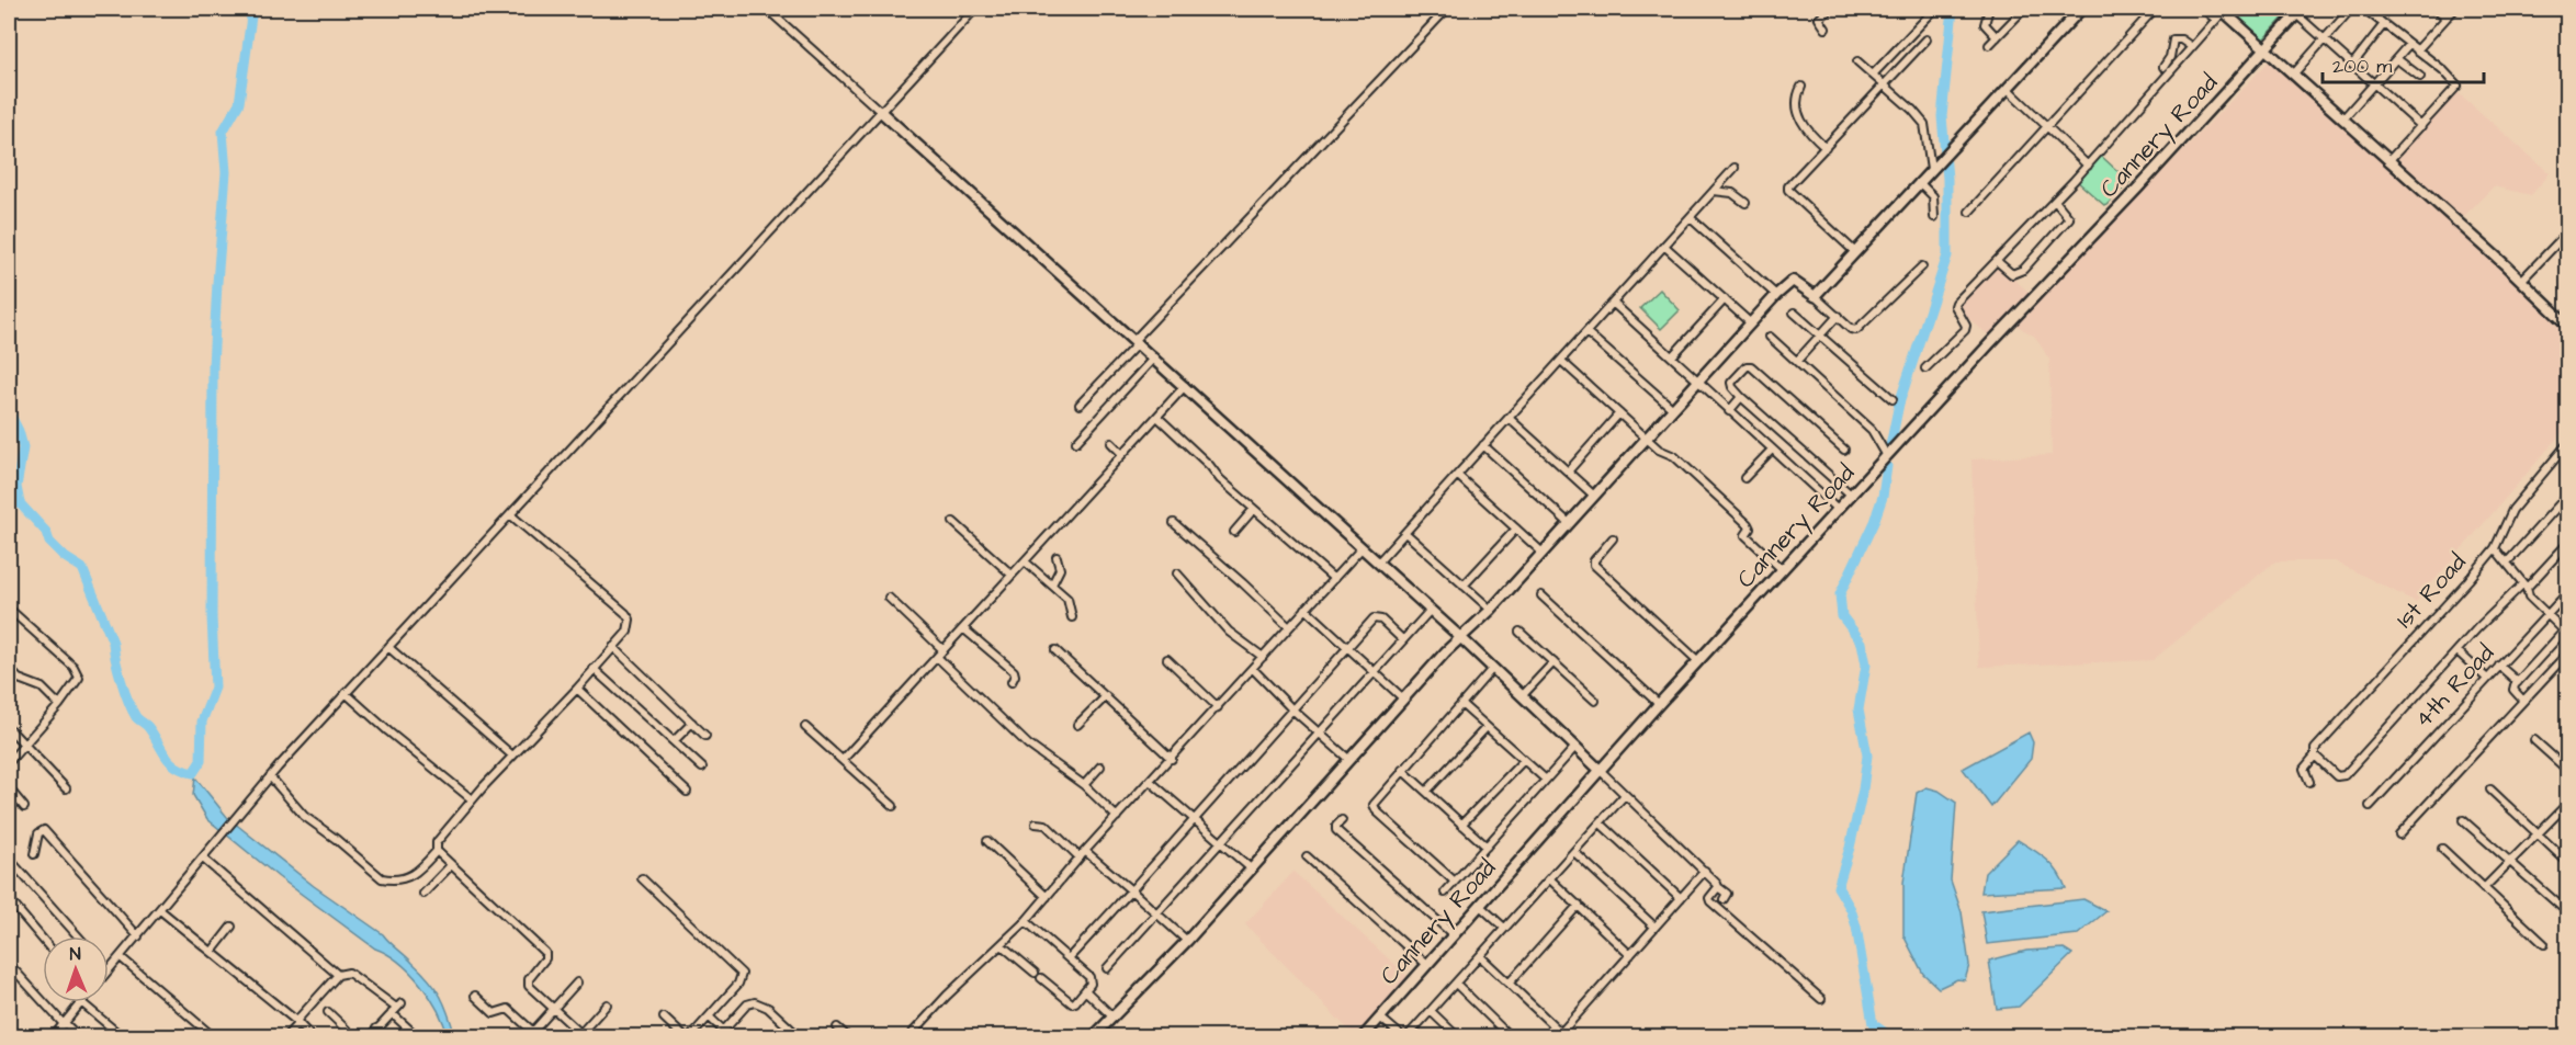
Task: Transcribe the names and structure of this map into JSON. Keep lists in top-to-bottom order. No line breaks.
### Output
{"streets":{"street":["Cannery Road","1st Road","4th Road"]},"scale_bar":"200 m","north":"top"}
